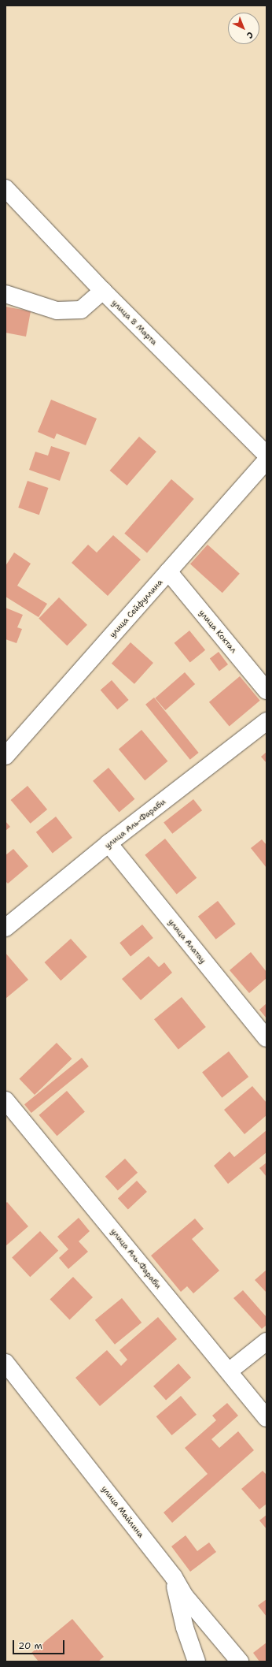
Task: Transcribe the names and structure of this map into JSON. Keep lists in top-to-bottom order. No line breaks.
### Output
{"streets":{"street":["улица 8 Марта","улица Сейфуллина","улица Коктал","улица Аль-Фараби","улица Алатау","улица Майлина"]},"crossings":[["улица Сейфуллина","улица Коктал"],["улица Аль-Фараби","улица Алатау"]],"scale_bar":"20 m","north":"bottom right"}
